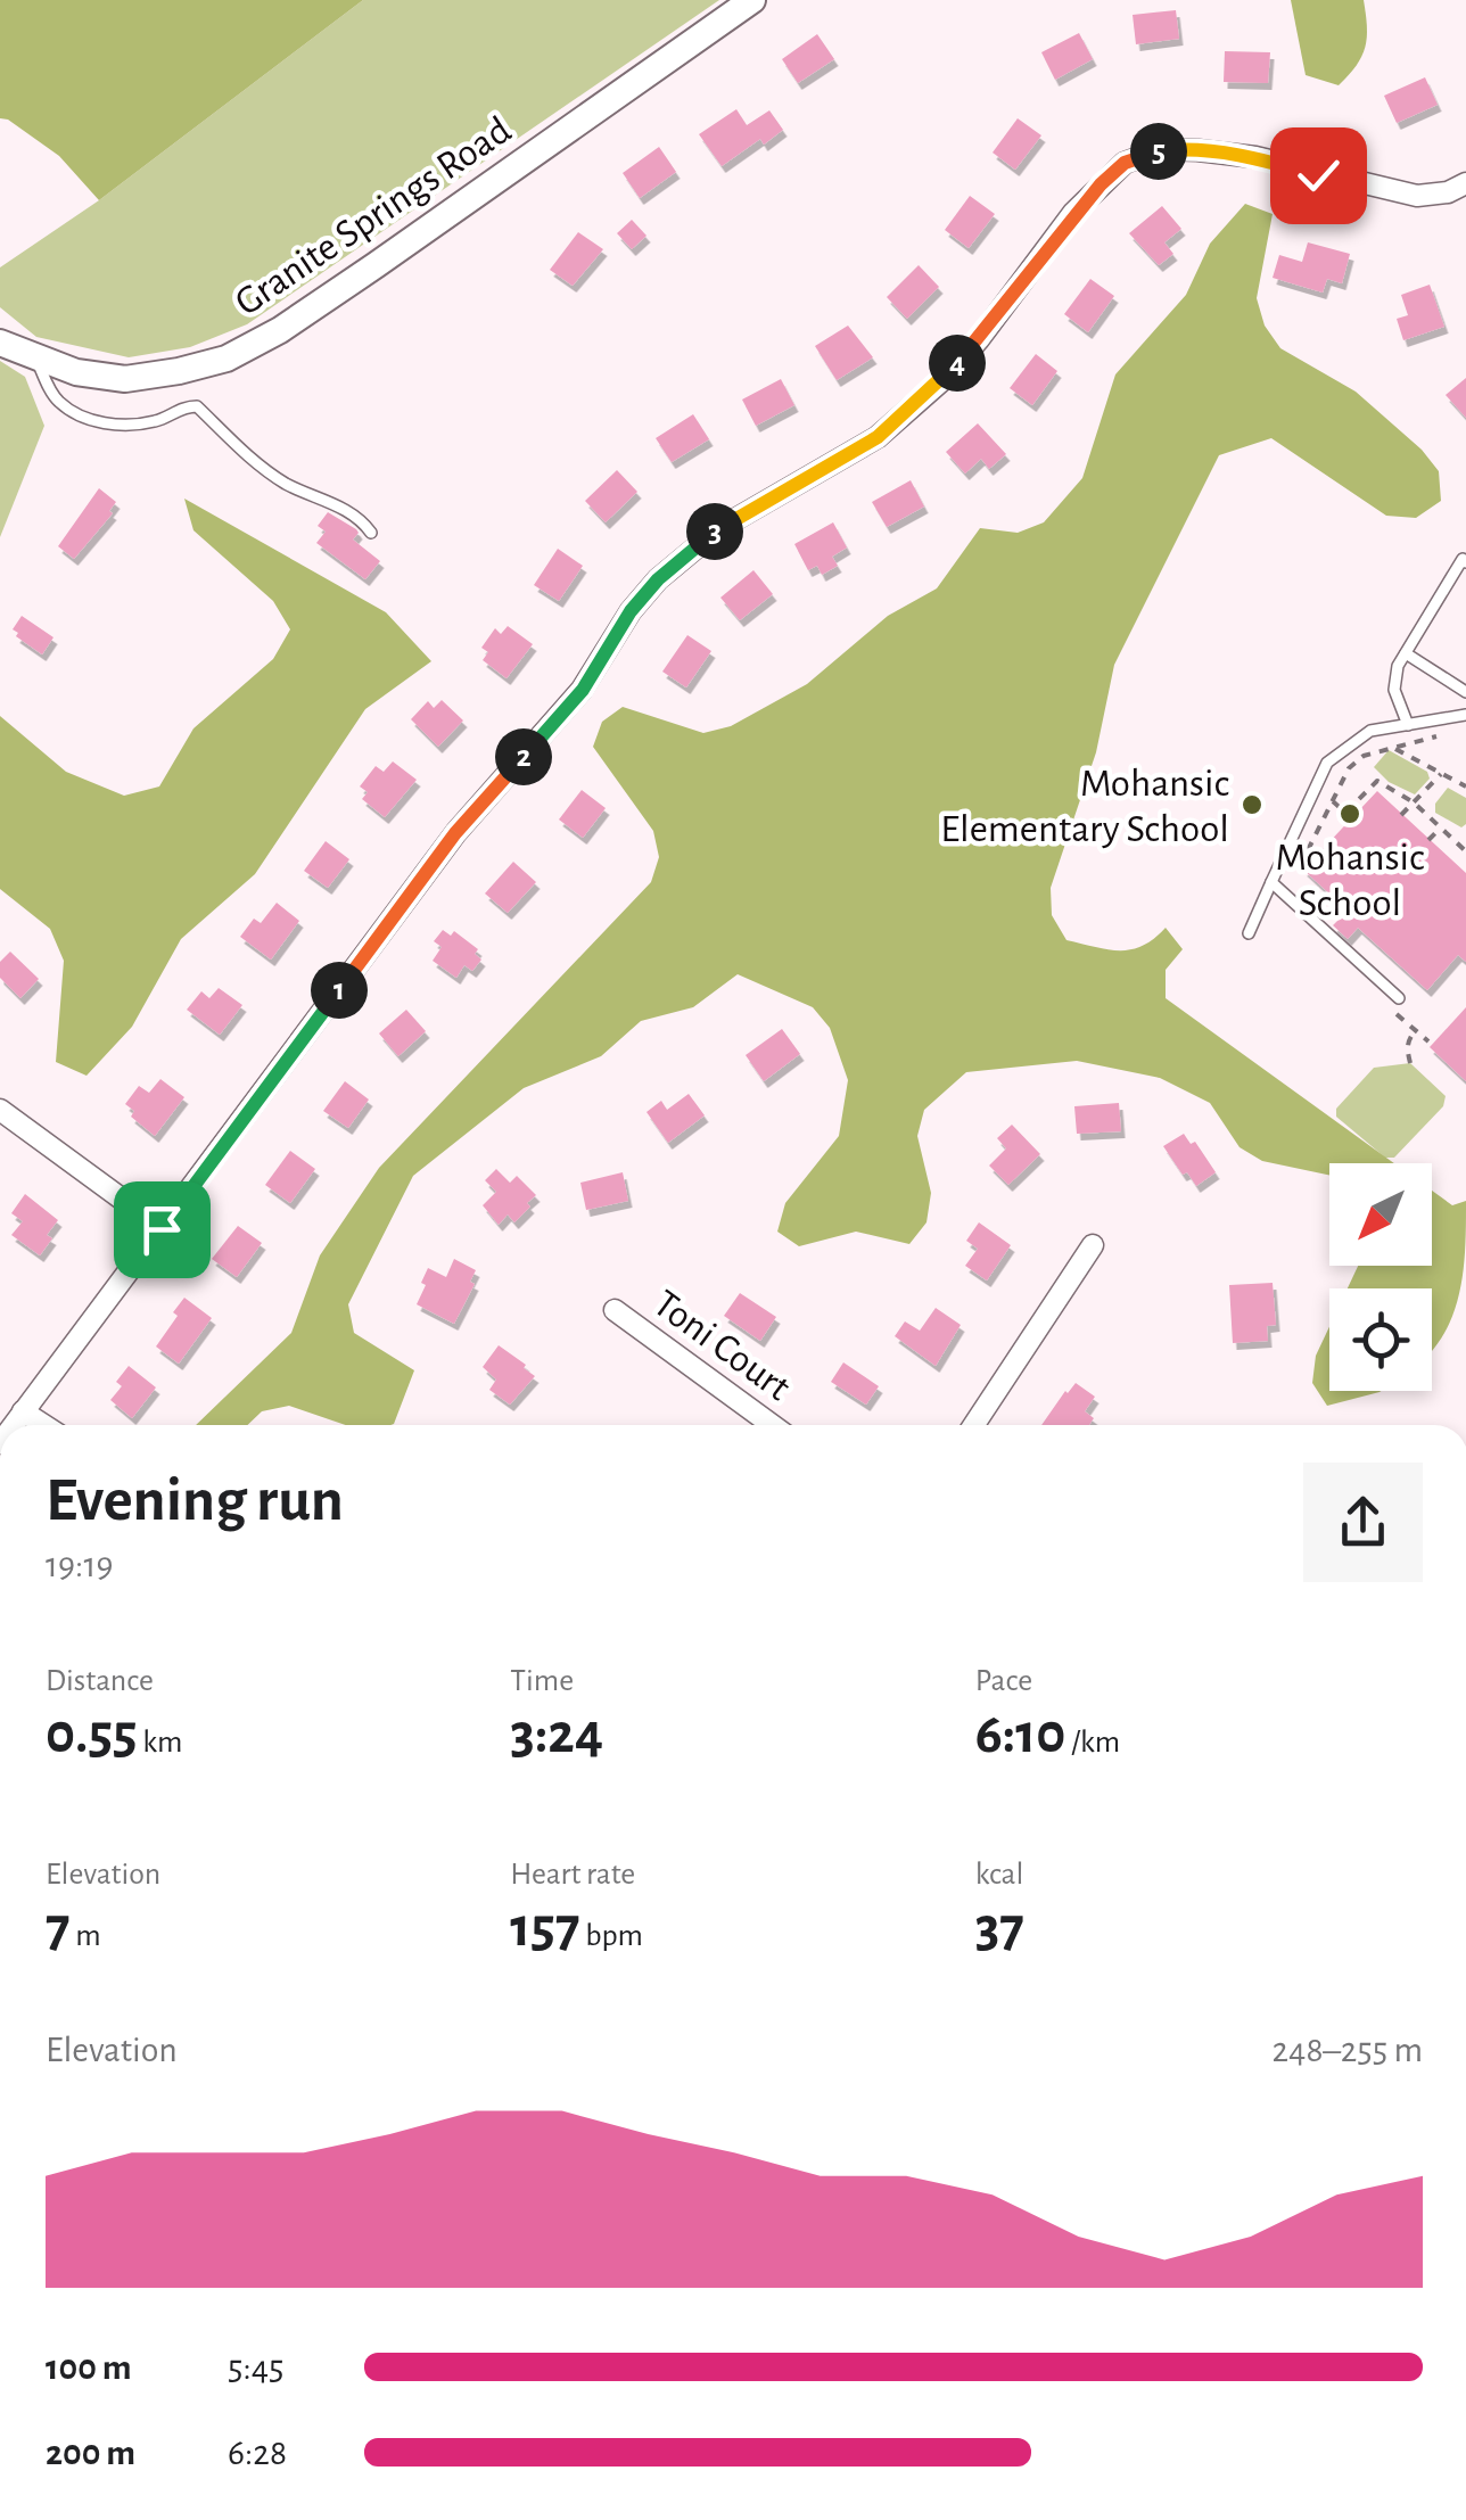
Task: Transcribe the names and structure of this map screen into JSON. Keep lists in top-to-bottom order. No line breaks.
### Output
{"streets":{"street":["Granite Springs Road","Toni Court"]},"places":["Mohansic Elementary School","Mohansic School"],"north":"bottom left","page":{"pins":["5","4","3","2","1"],"heading":["Evening run","19:19"],"stats":[["Distance","0.55 km"],["Time","3:24"],["Pace","6:10 /km"],["Elevation","7 m"],["Heart rate","157 bpm"],["kcal","37"]],"chart":["Elevation","248–255 m"],"list":[{"name":"100 m","note":"5:45"},{"name":"200 m","note":"6:28"}]}}
